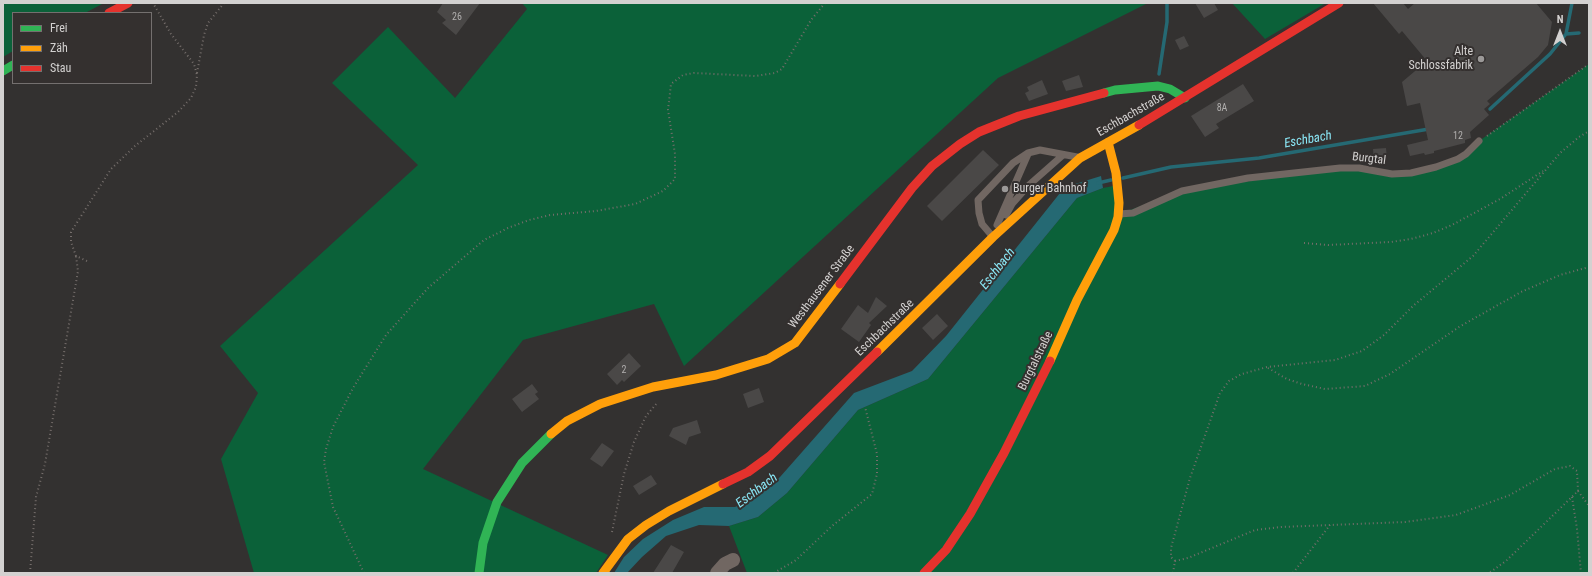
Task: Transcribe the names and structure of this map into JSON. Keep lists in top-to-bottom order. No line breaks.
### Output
{"streets":{"main road":["Eschbachstraße","Westhausener Straße","Burgtalstraße"],"lane":["Burgtal"]},"crossings":[["Eschbachstraße","Westhausener Straße"],["Eschbachstraße","Burgtalstraße"],["Burgtal","Burgtalstraße"]],"water":["Eschbach"],"places":["Alte Schlossfabrik","Burger Bahnhof"],"house_numbers":["26","8A","12","2"],"legend":["Frei","Zäh","Stau"],"north":"top"}
